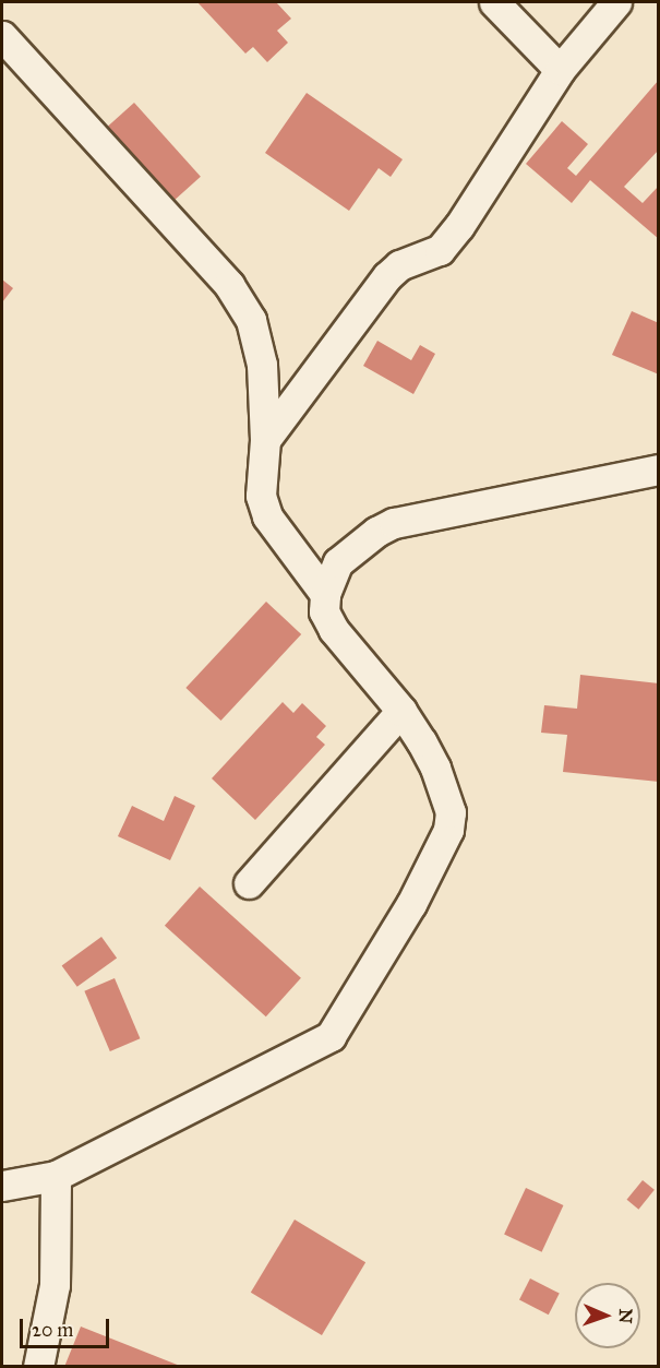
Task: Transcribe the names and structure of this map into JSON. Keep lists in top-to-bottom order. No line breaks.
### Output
{"scale_bar":"20 m","north":"right"}
